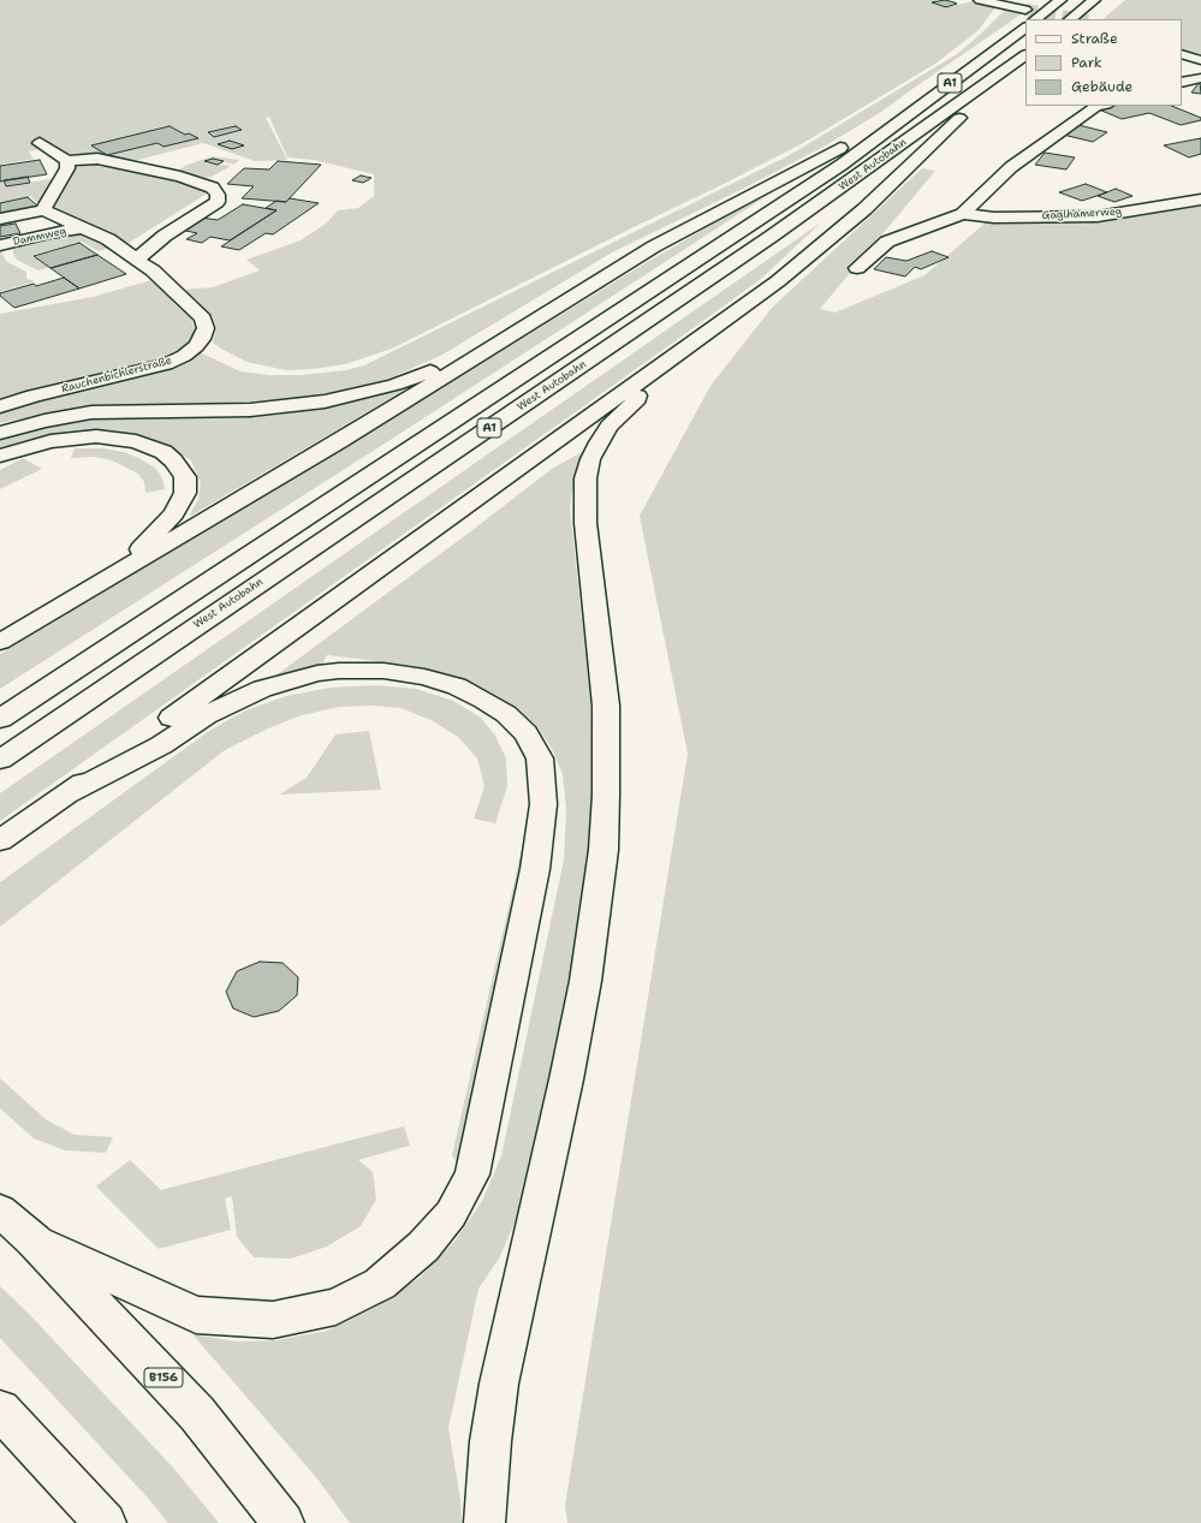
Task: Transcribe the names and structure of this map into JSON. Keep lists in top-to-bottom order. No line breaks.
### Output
{"streets":{"main road":["A1","West Autobahn","Gaglhamerweg","Dammweg","Rauchenbichlerstraße","B156"]},"crossings":[["Dammweg","Rauchenbichlerstraße"]],"legend":["Straße","Park","Gebäude"]}
